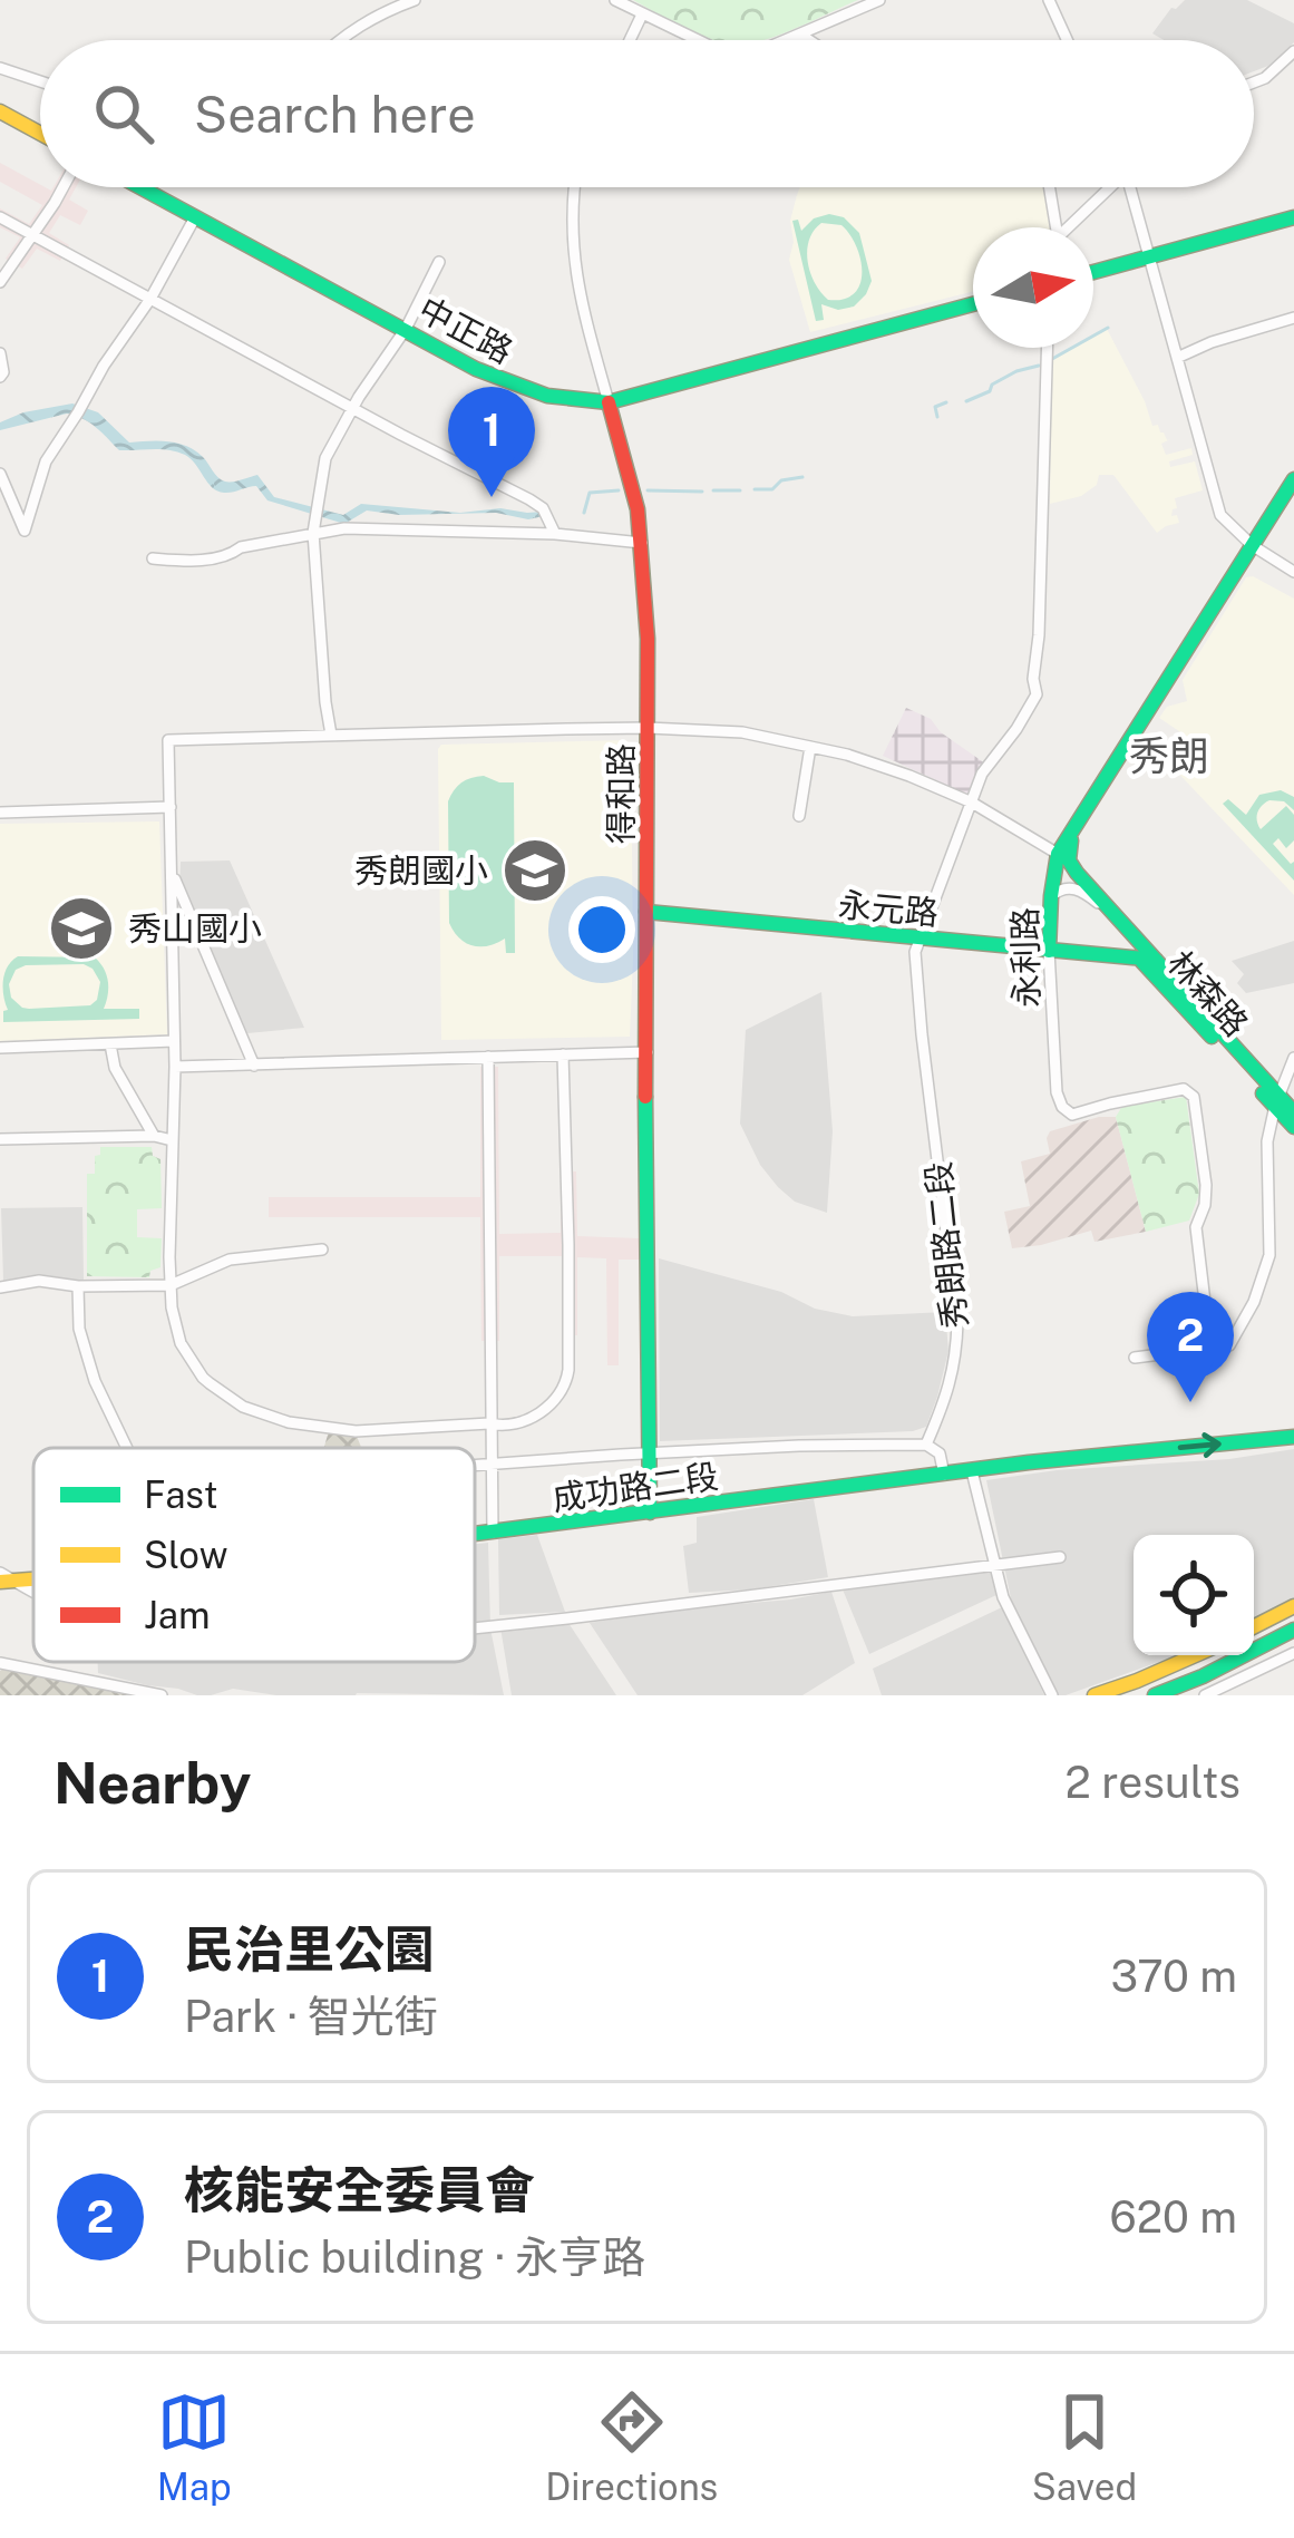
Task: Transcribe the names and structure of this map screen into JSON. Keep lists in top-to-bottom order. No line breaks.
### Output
{"streets":{"street":["中正路","得和路","永元路","永利路","林森路","秀朗路二段","成功路二段"]},"crossings":[["中正路","得和路"],["得和路","永元路"],["得和路","成功路二段"],["永元路","永利路"],["永元路","林森路"],["永元路","秀朗路二段"],["永利路","林森路"]],"districts":["秀朗"],"places":{"school or university":["秀朗國小","秀山國小"]},"legend":["Fast","Slow","Jam"],"north":"right","page":{"search":"Search here","pins":["1","2"],"heading":["Nearby","2 results"],"list":[{"mark":"1","name":"民治里公園","note":"Park · 智光街","value":"370 m"},{"mark":"2","name":"核能安全委員會","note":"Public building · 永亨路","value":"620 m"}],"nav":["Map","Directions","Saved"]}}
